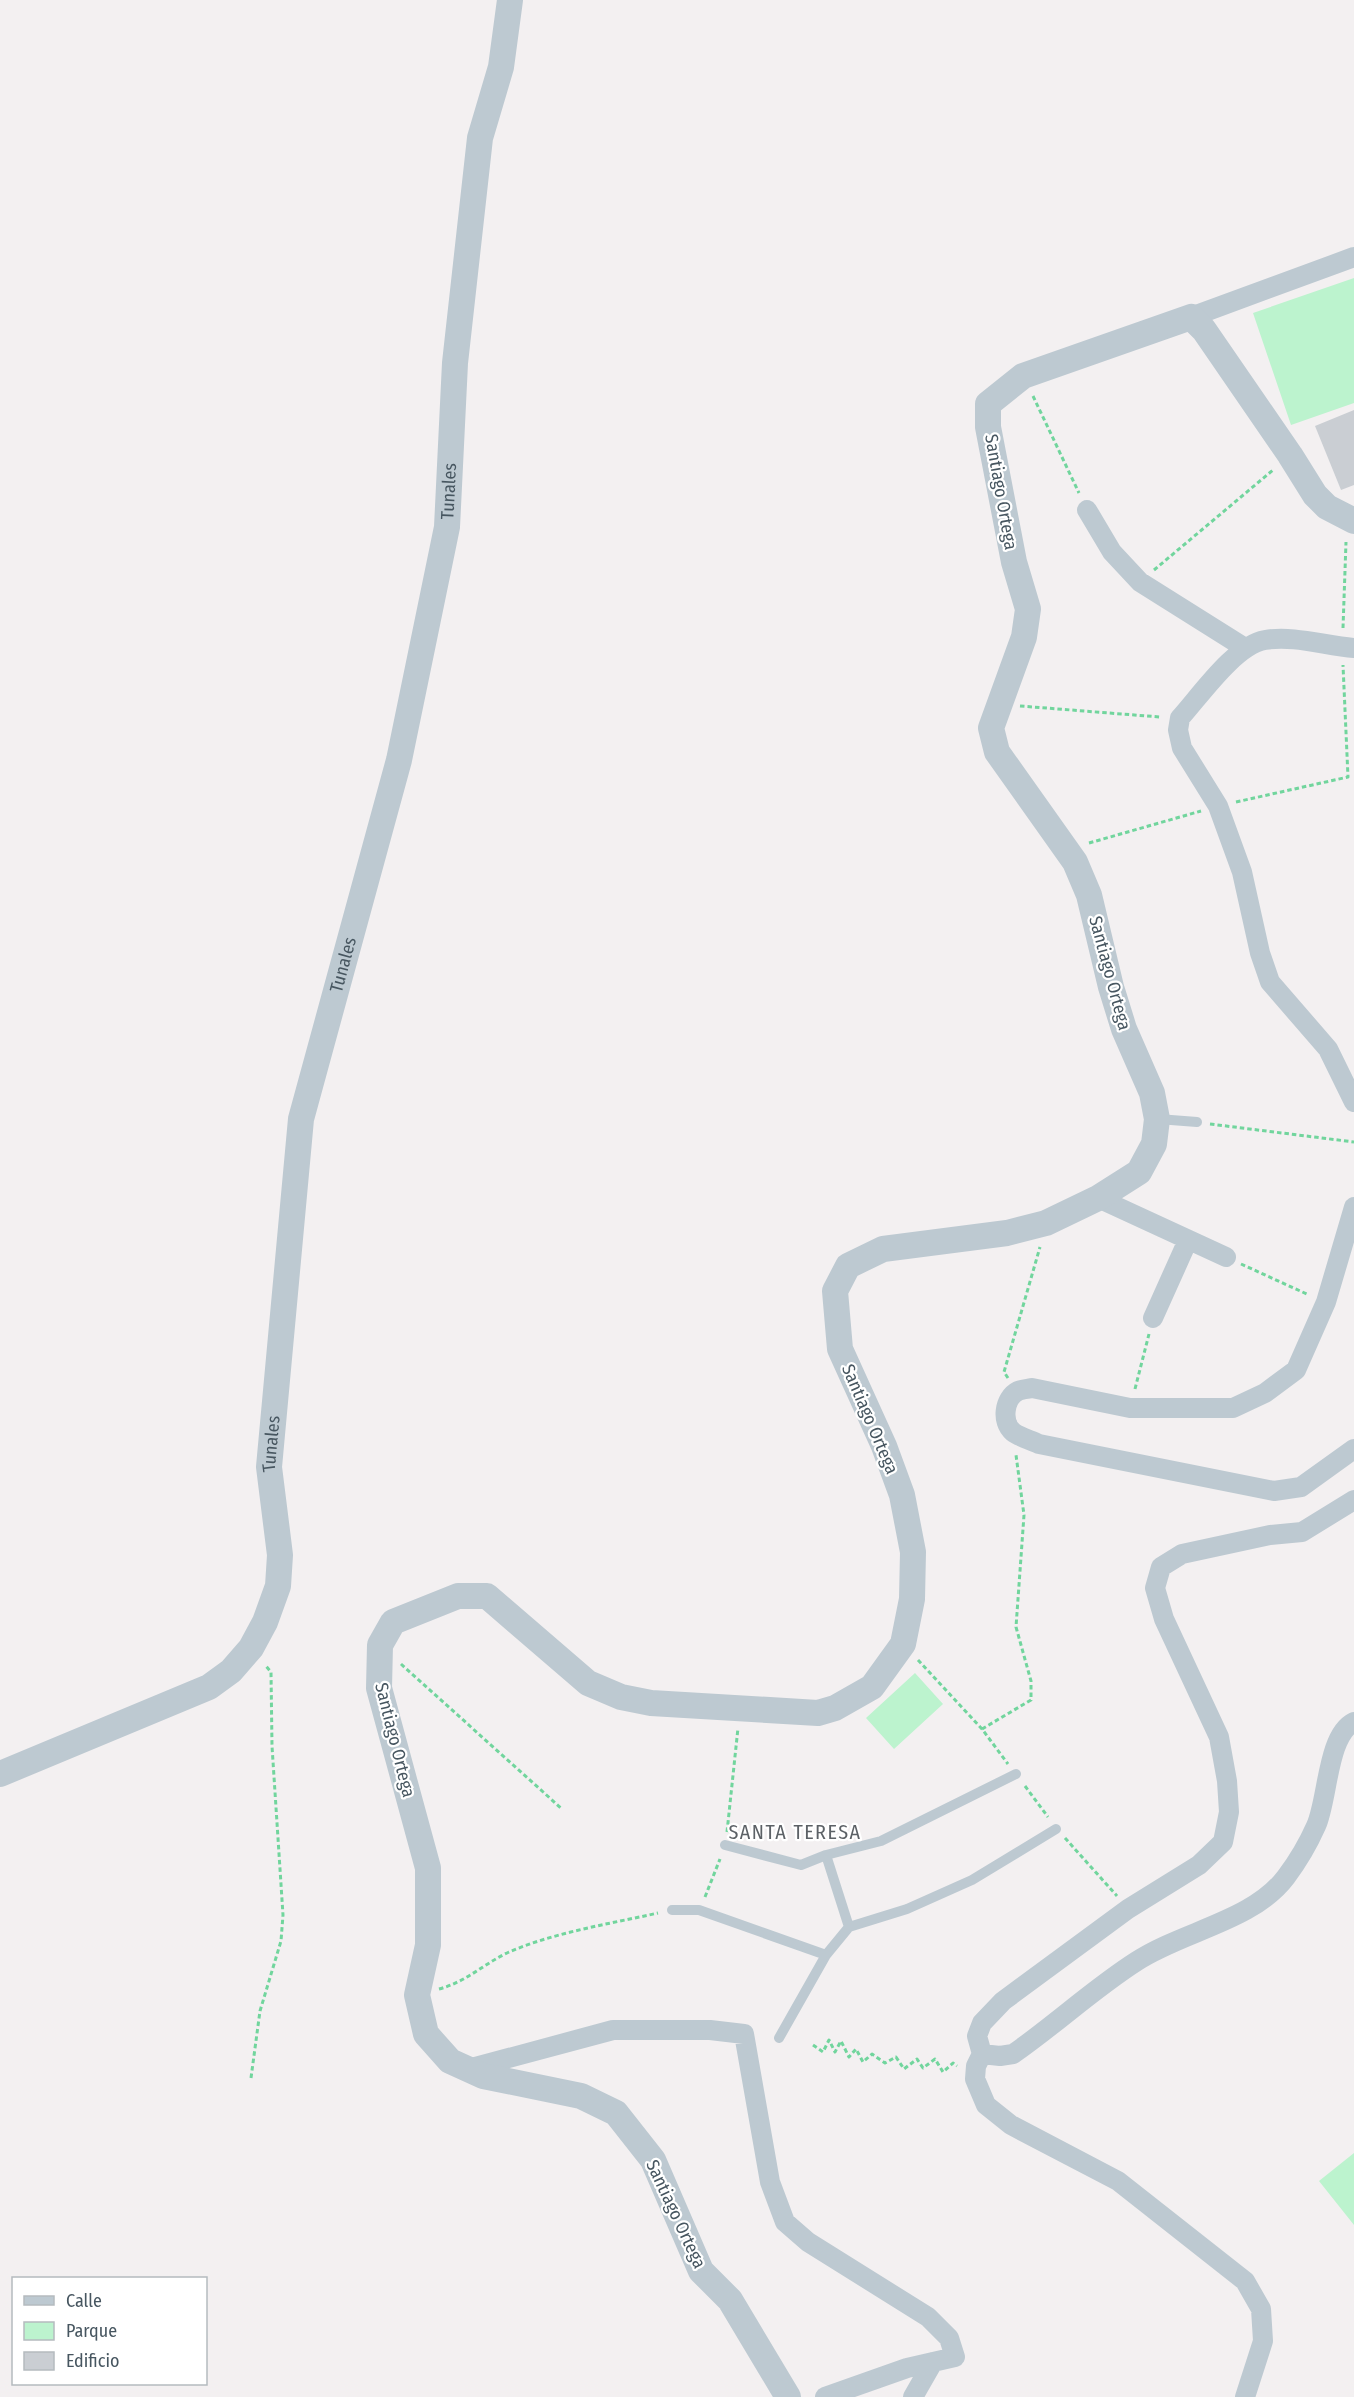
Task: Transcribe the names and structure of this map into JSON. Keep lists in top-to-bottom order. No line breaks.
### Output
{"streets":{"street":["Tunales","Santiago Ortega"]},"districts":["SANTA TERESA"],"legend":["Calle","Parque","Edificio"]}
